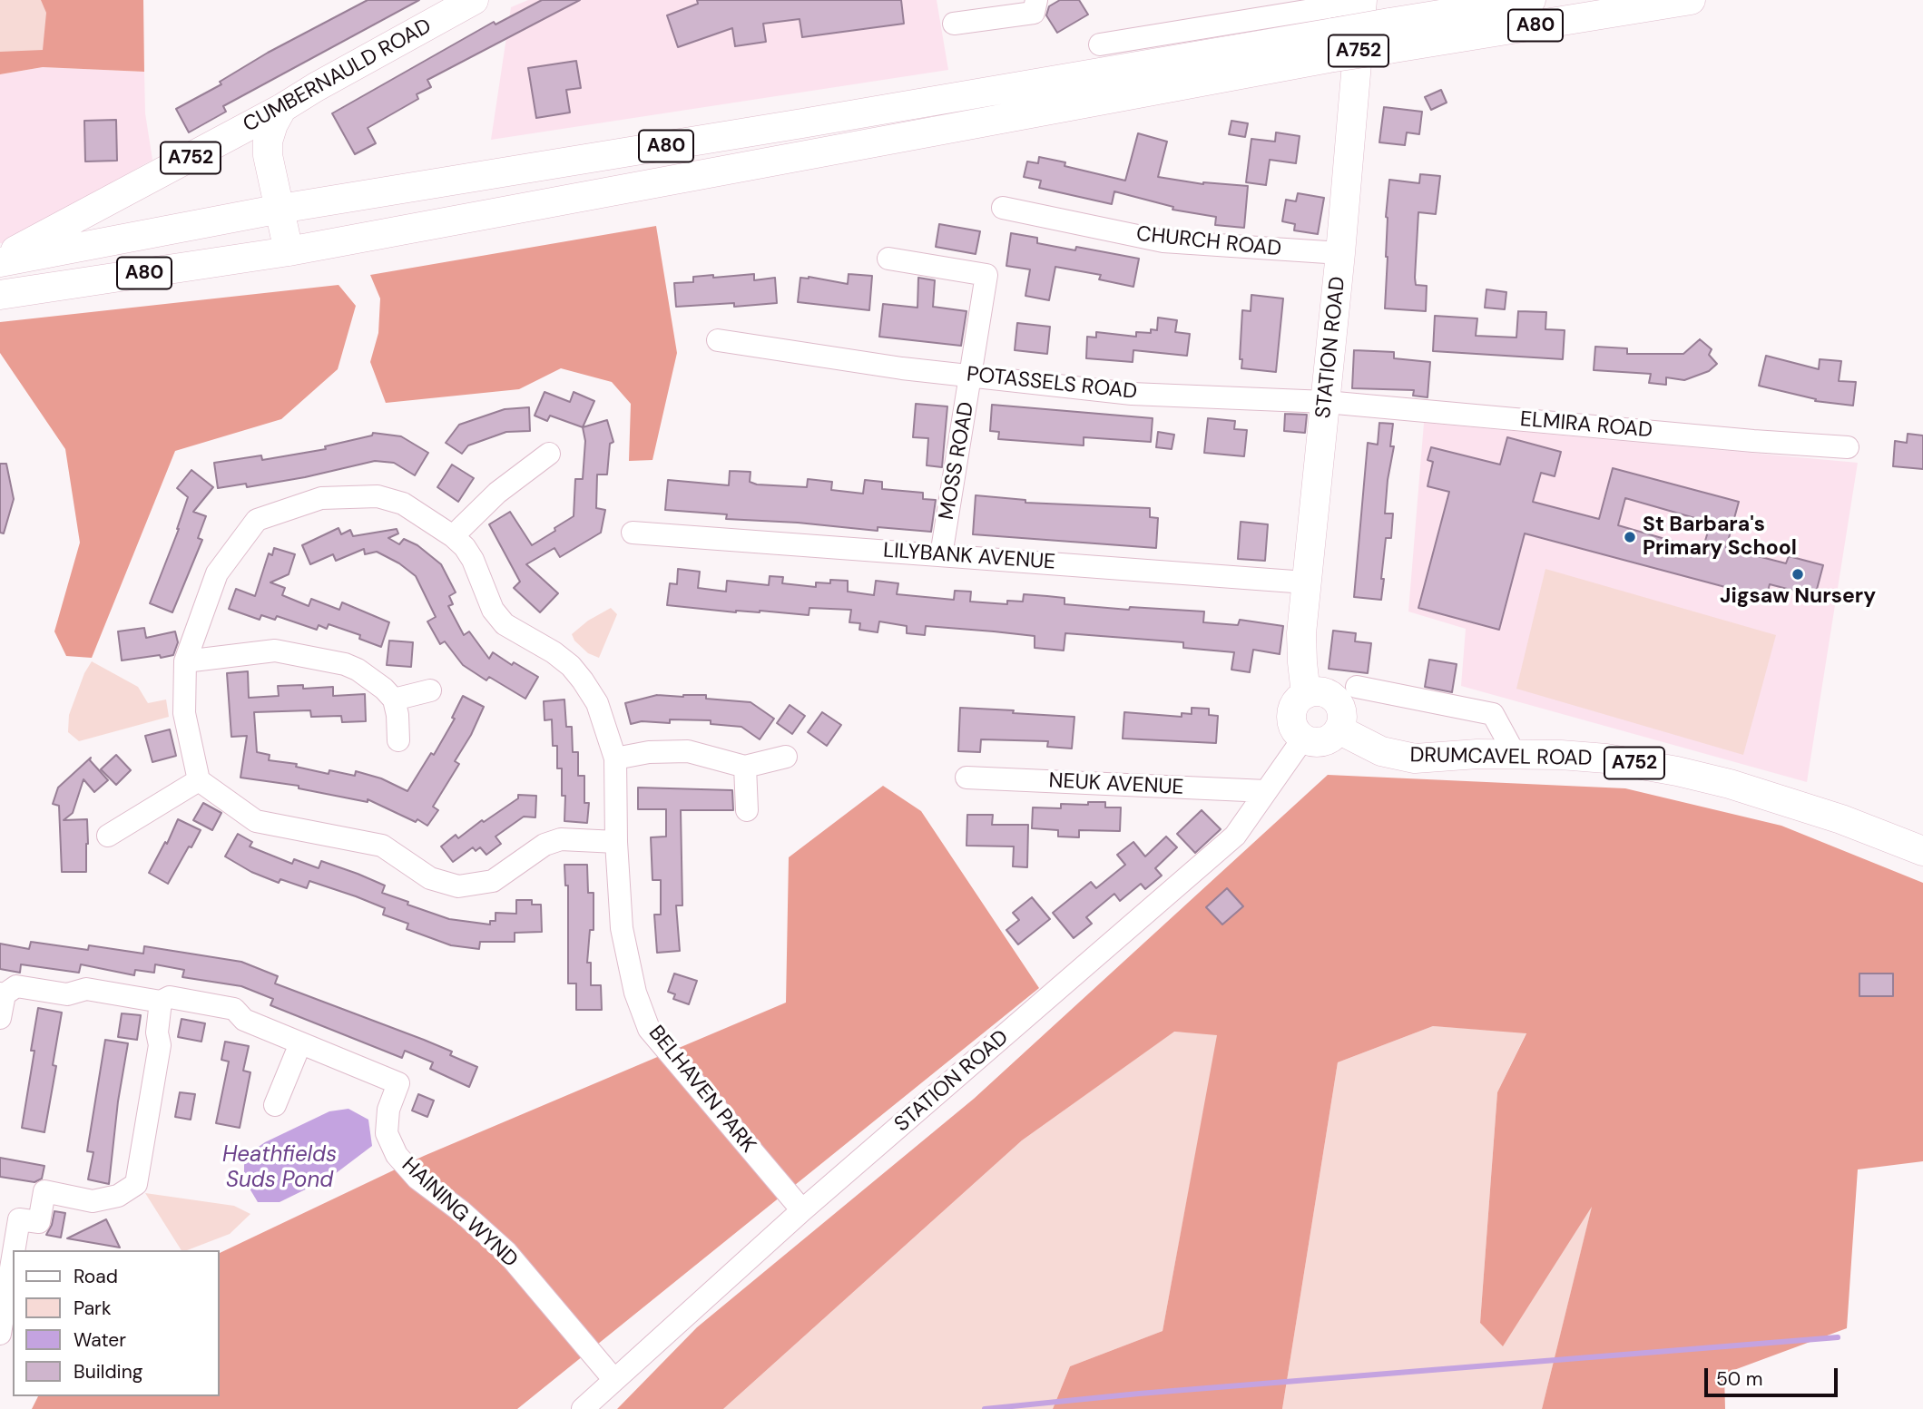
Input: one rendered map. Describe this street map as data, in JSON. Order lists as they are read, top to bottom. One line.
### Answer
{"streets":{"main road":["A80","A752","CUMBERNAULD ROAD","STATION ROAD","DRUMCAVEL ROAD"],"street":["CHURCH ROAD","POTASSELS ROAD","ELMIRA ROAD","MOSS ROAD","LILYBANK AVENUE","NEUK AVENUE","BELHAVEN PARK","HAINING WYND"]},"crossings":[["A80","CUMBERNAULD ROAD"],["CHURCH ROAD","STATION ROAD"],["STATION ROAD","POTASSELS ROAD"],["STATION ROAD","ELMIRA ROAD"],["STATION ROAD","LILYBANK AVENUE"],["STATION ROAD","DRUMCAVEL ROAD"],["STATION ROAD","NEUK AVENUE"],["STATION ROAD","BELHAVEN PARK"],["STATION ROAD","HAINING WYND"],["POTASSELS ROAD","ELMIRA ROAD"],["POTASSELS ROAD","MOSS ROAD"],["MOSS ROAD","LILYBANK AVENUE"]],"water":["Heathfields Suds Pond"],"places":["St Barbara's Primary School","Jigsaw Nursery"],"legend":["Road","Park","Water","Building"],"scale_bar":"50 m"}
